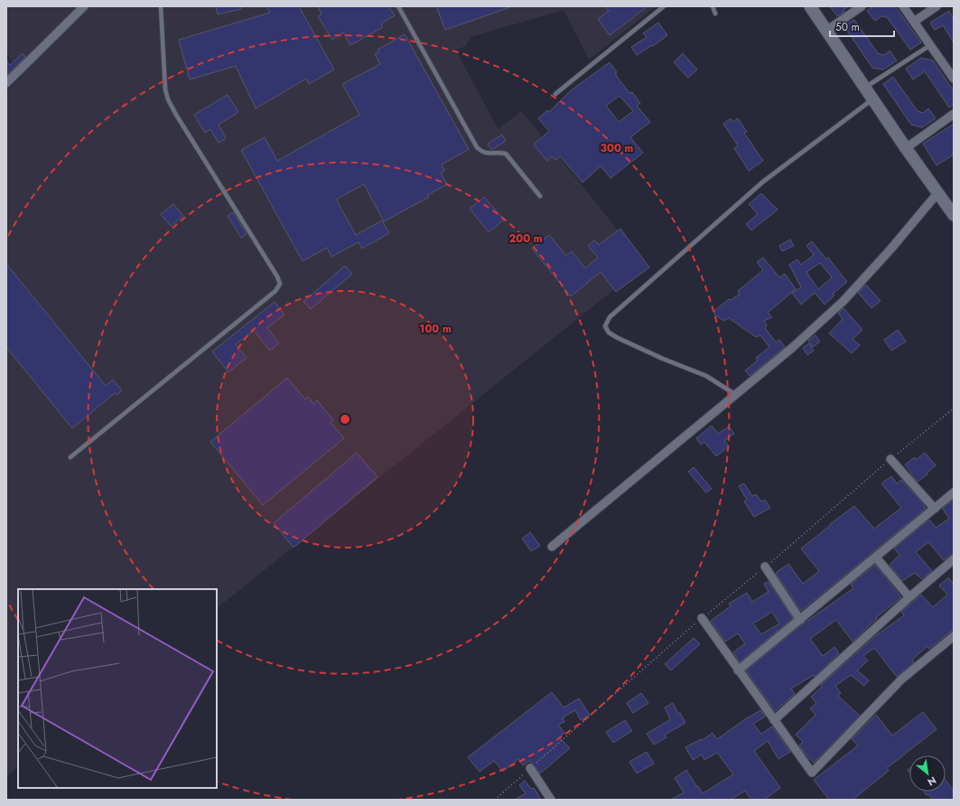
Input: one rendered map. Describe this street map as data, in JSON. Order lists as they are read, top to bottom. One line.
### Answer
{"scale_bar":"50 m","north":"bottom right","rings":["300 m","200 m","100 m"]}
